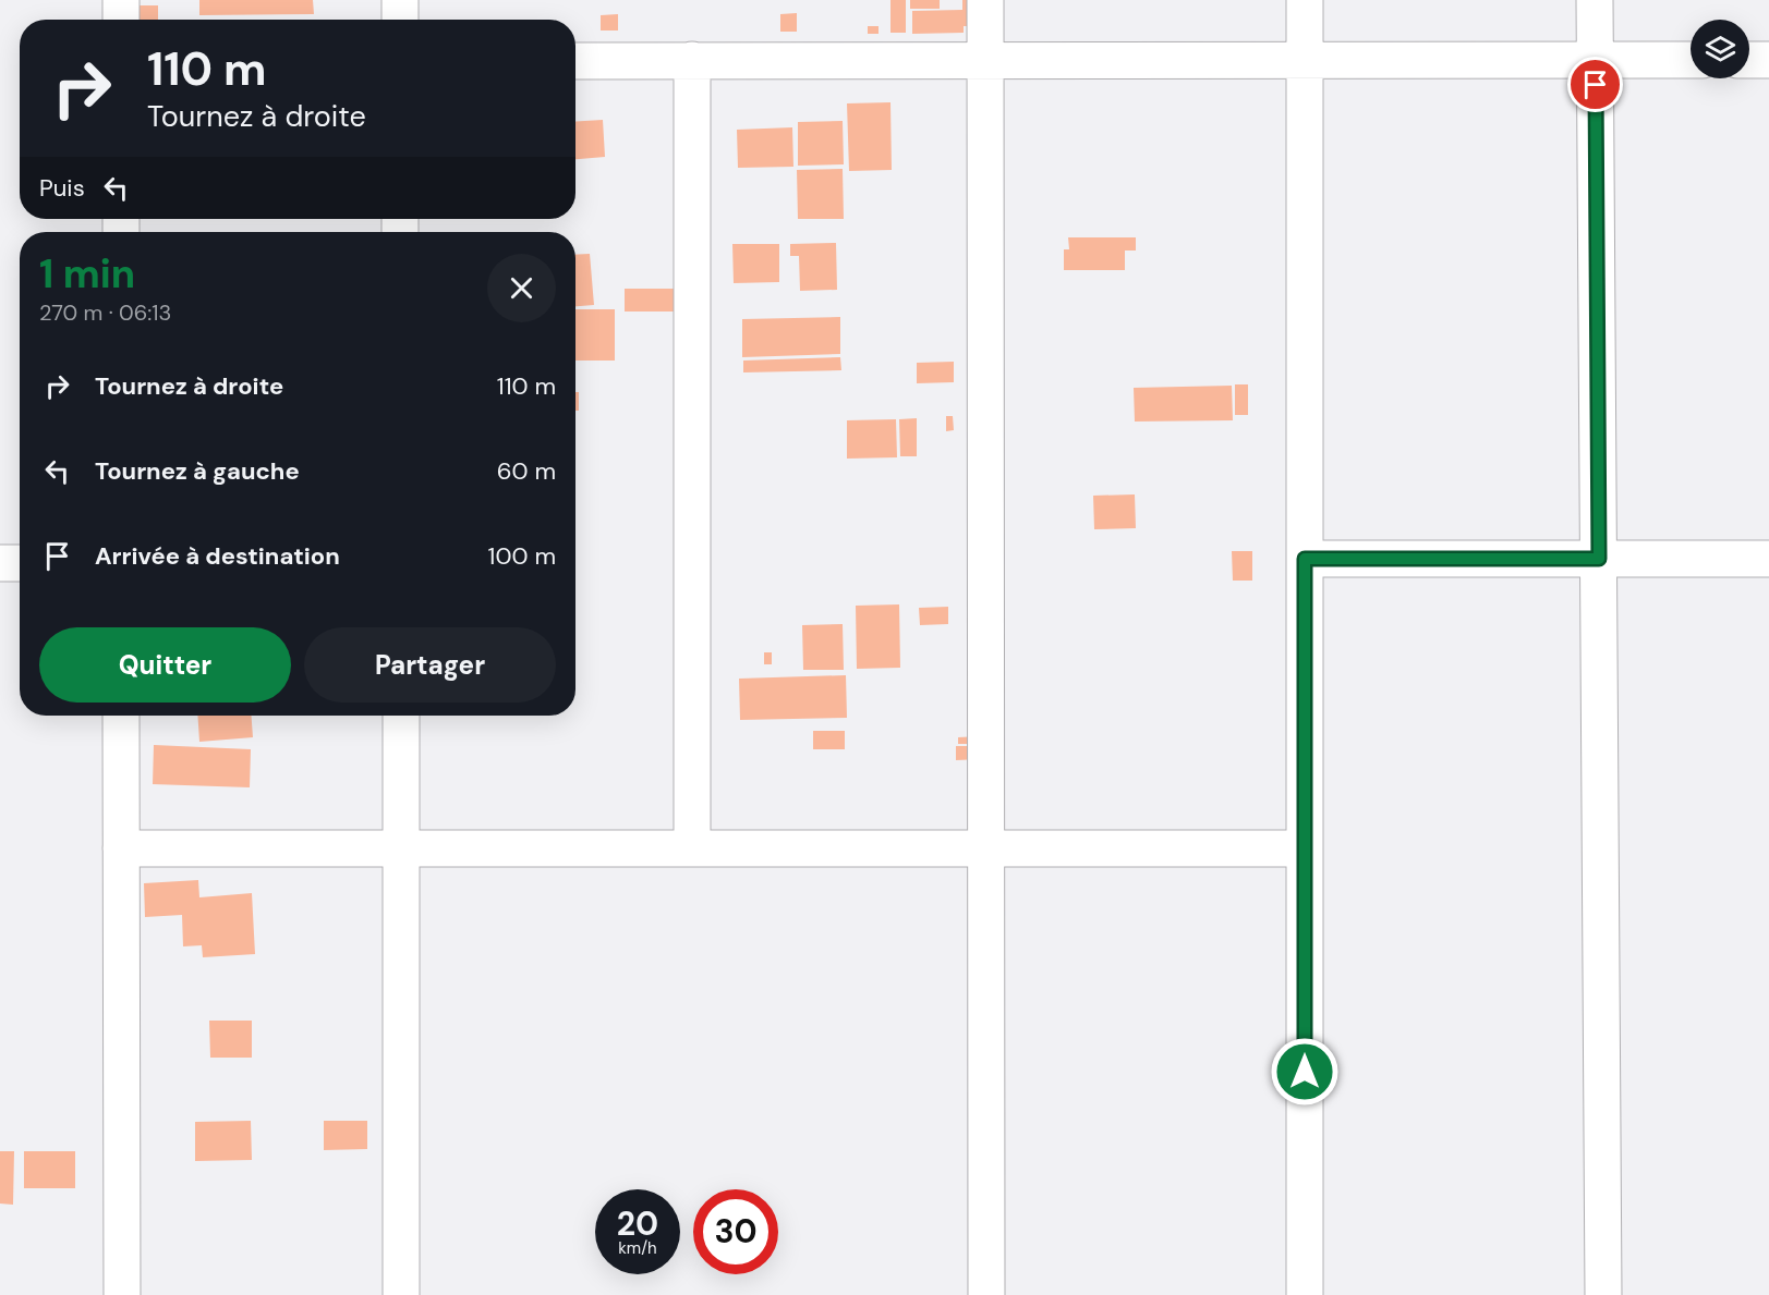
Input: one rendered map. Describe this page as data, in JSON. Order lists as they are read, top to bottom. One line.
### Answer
{"page":{"turn":["110 m","Tournez à droite"],"then":"Puis","heading":["1 min","270 m · 06:13"],"list":[{"name":"Tournez à droite","value":"110 m"},{"name":"Tournez à gauche","value":"60 m"},{"name":"Arrivée à destination","value":"100 m"}],"buttons":["Quitter","Partager"],"speed":"20 km/h","limit":"30"}}
